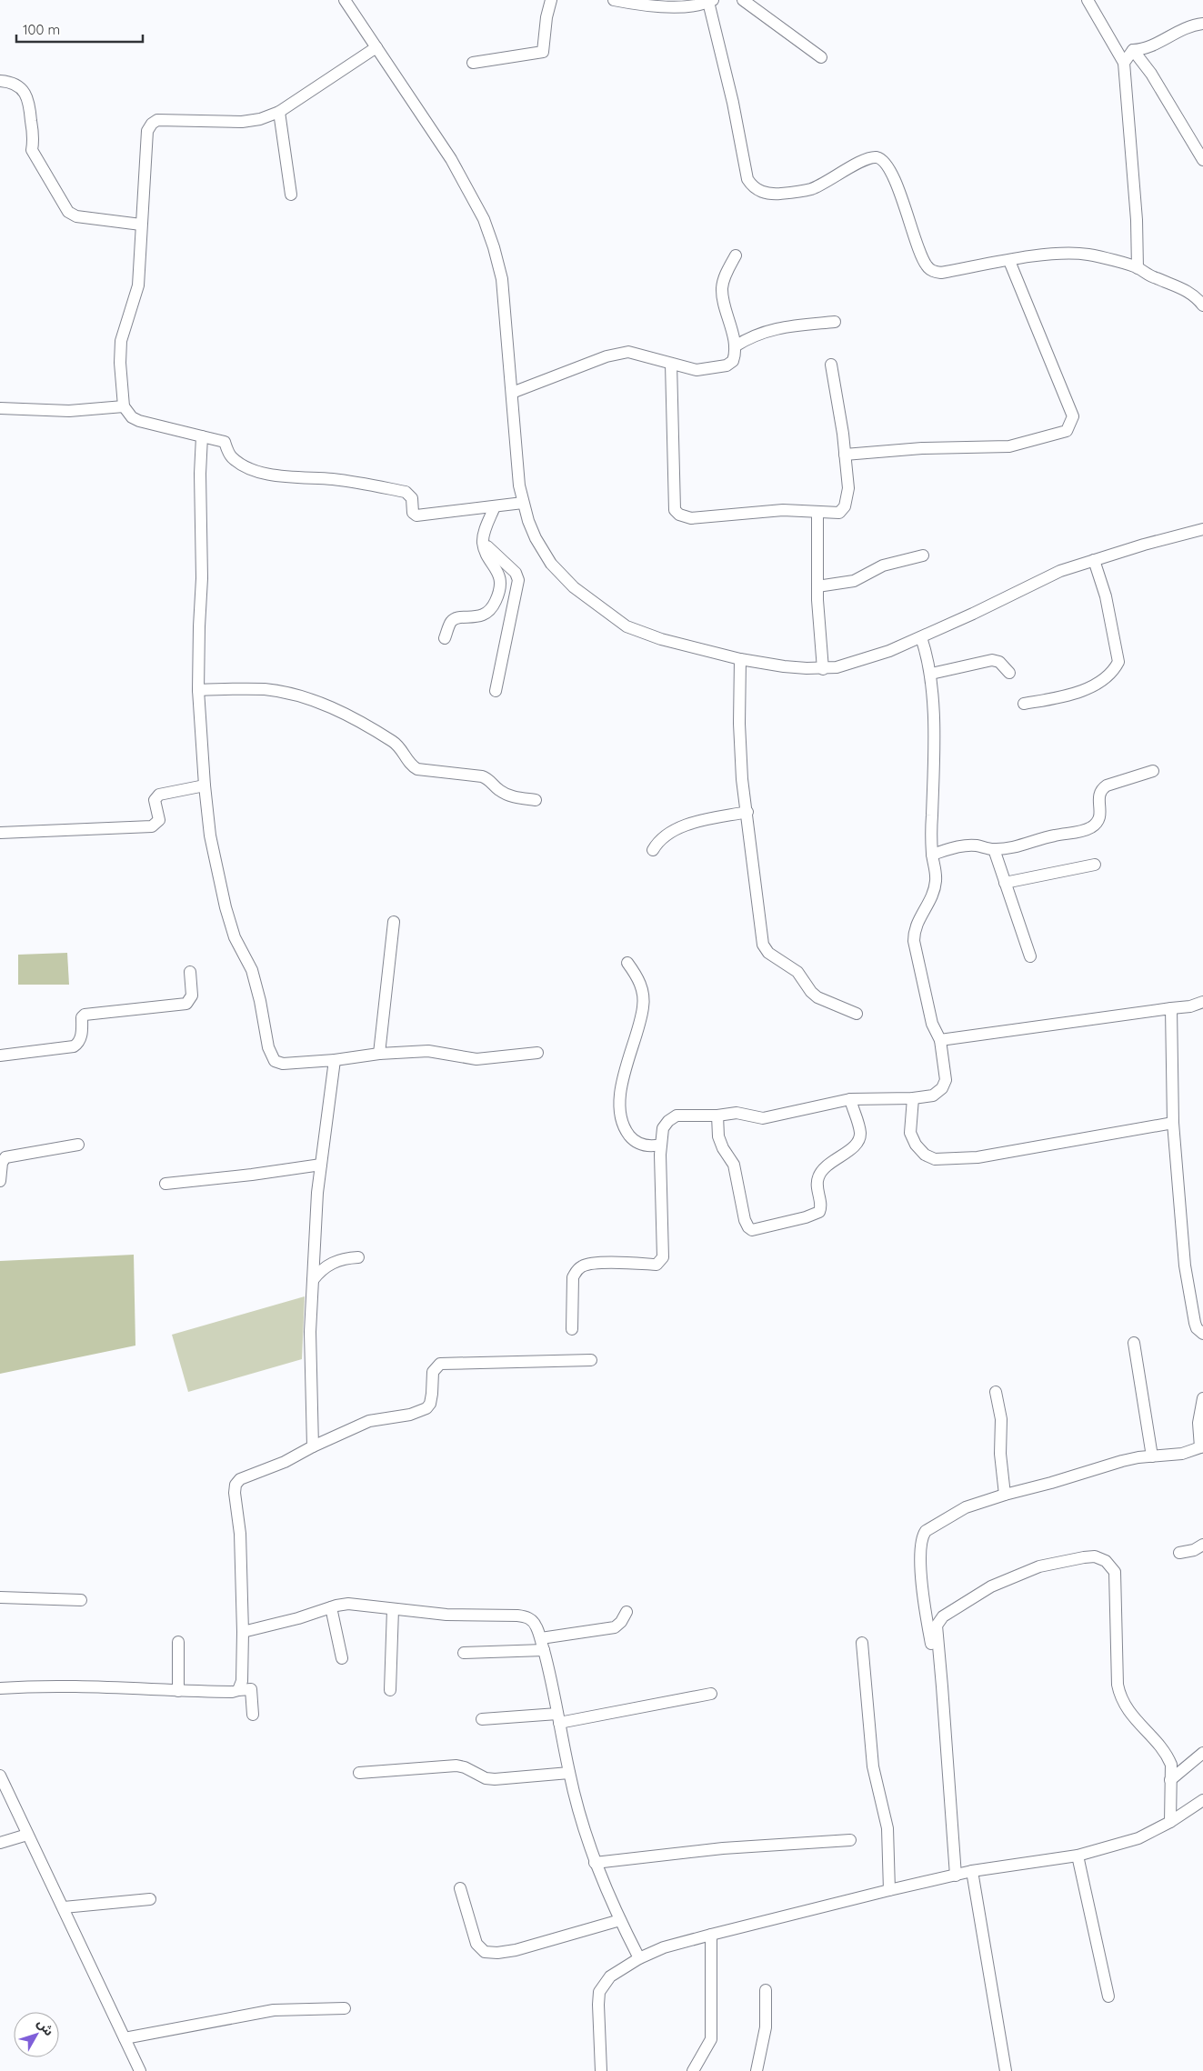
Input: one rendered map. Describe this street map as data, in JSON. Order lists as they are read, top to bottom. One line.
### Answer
{"scale_bar":"100 m","north":"top right"}
